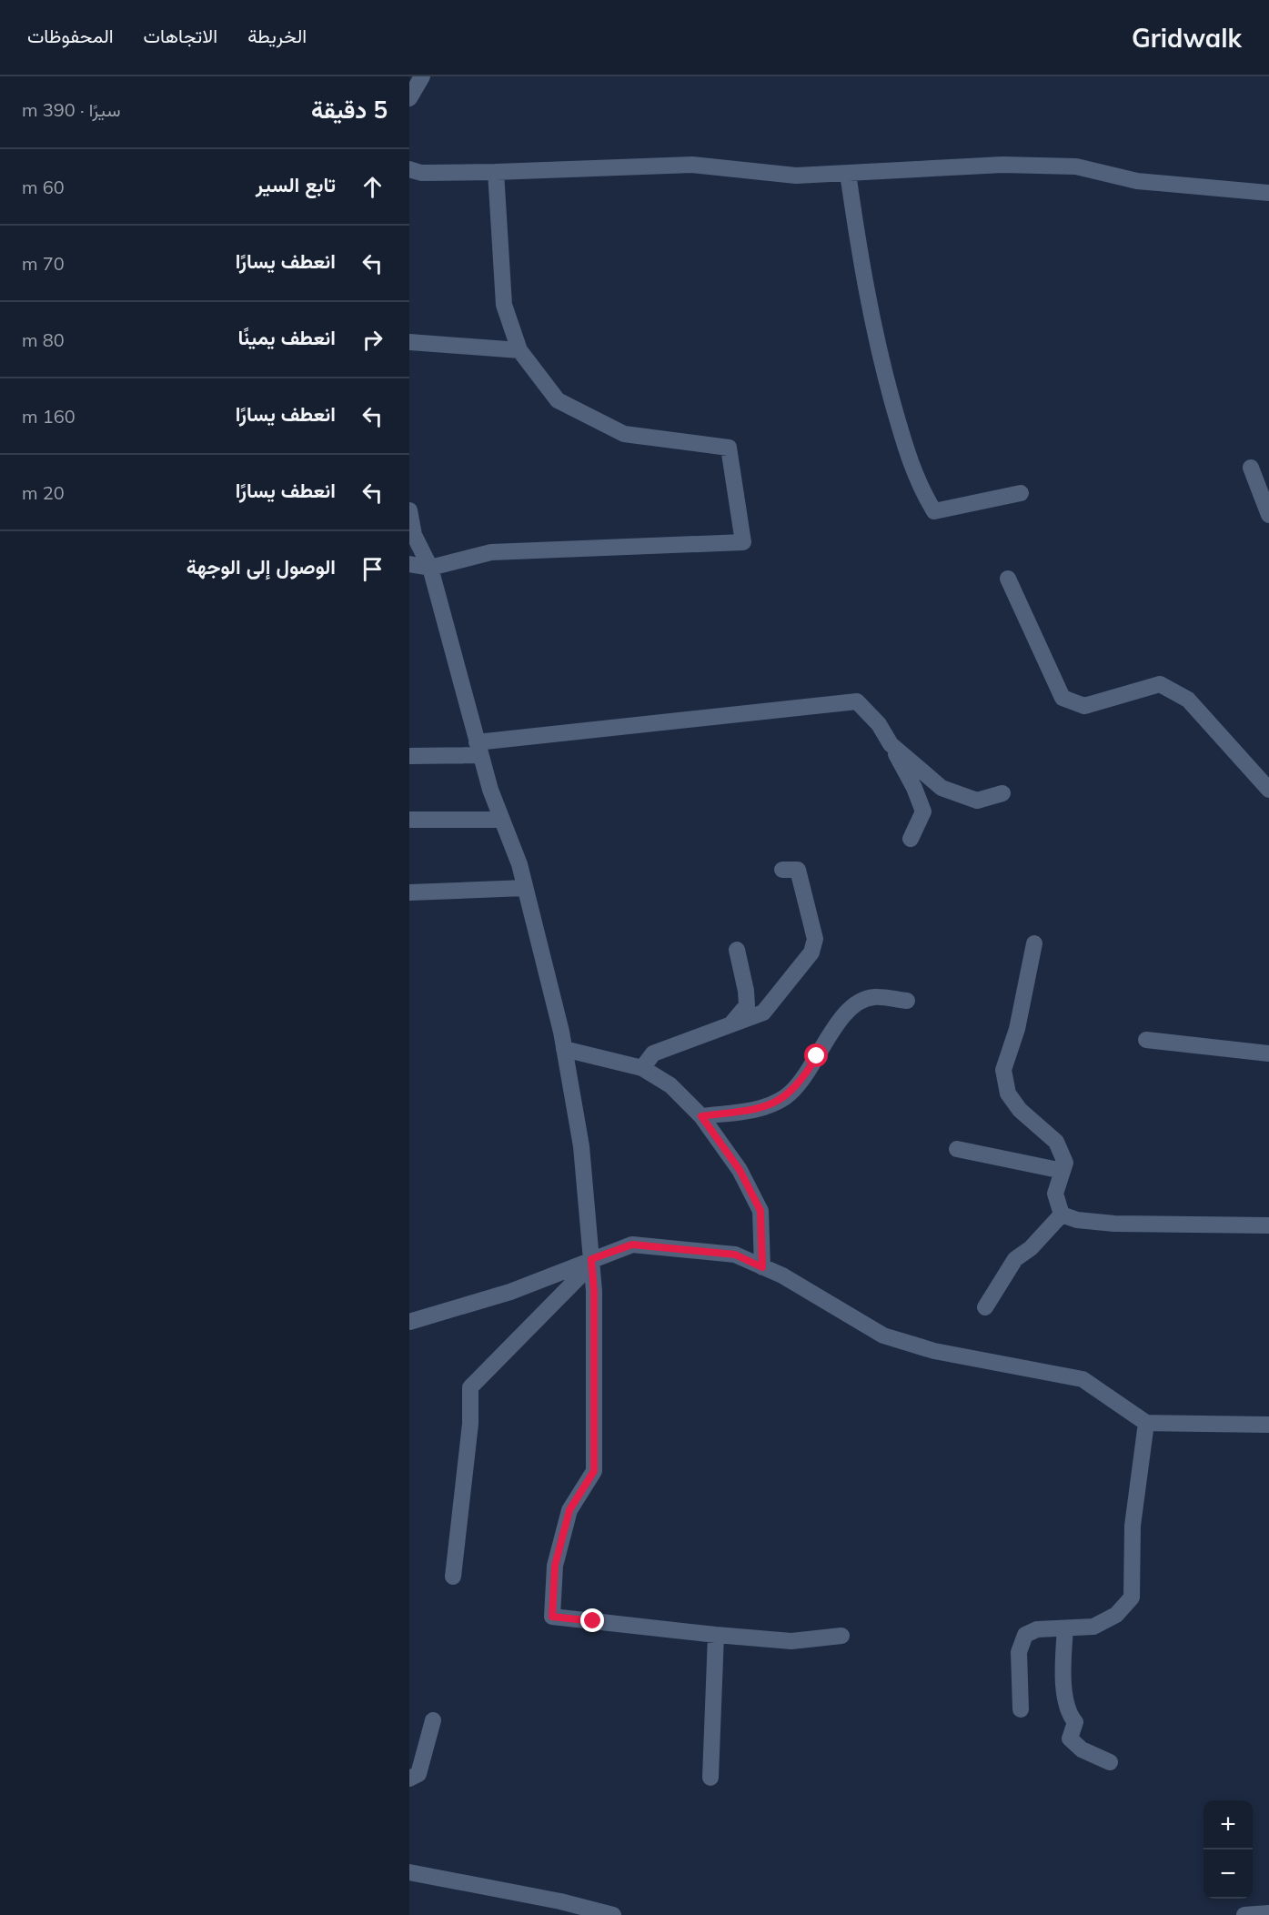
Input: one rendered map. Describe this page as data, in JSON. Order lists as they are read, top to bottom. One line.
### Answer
{"page":{"header":"Gridwalk","nav":["الخريطة","الاتجاهات","المحفوظات"],"heading":["5 دقيقة","سيرًا · 390 m"],"list":[["تابع السير","60 m"],["انعطف يسارًا","70 m"],["انعطف يمينًا","80 m"],["انعطف يسارًا","160 m"],["انعطف يسارًا","20 m"],"الوصول إلى الوجهة"],"map_buttons":["+","−"]}}
